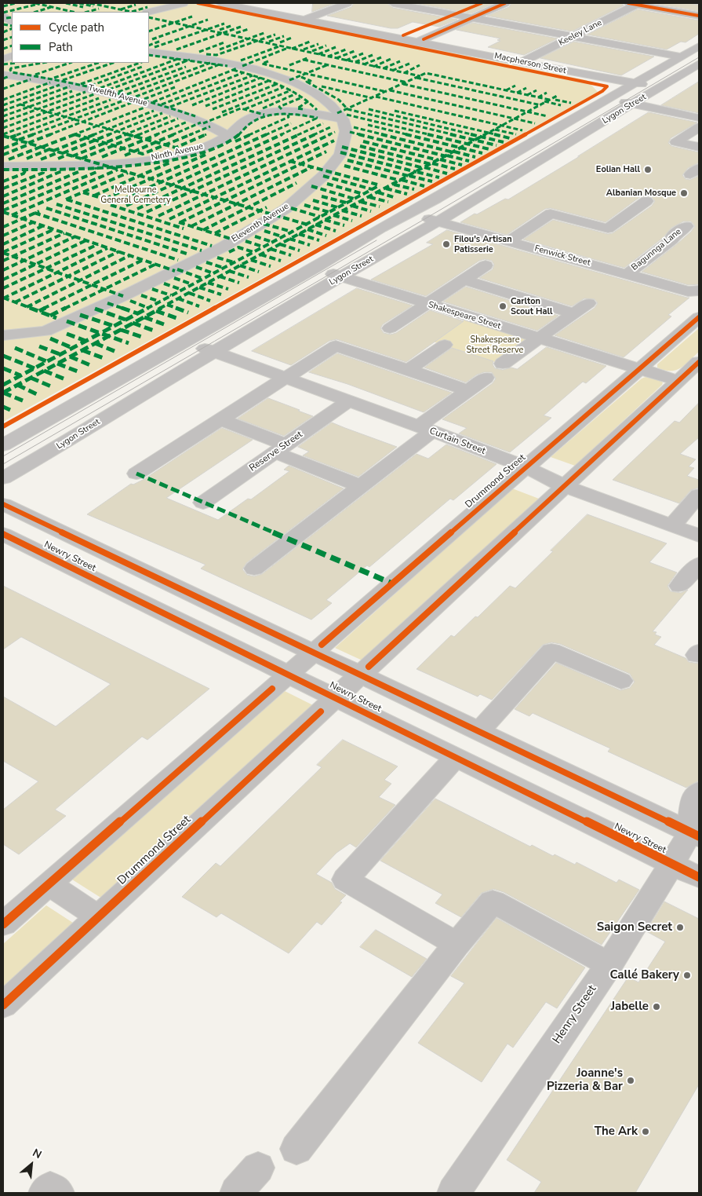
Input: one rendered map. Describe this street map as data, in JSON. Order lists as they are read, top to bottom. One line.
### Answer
{"streets":{"street":["Keeley Lane","Macpherson Street","Twelfth Avenue","Lygon Street","Ninth Avenue","Eleventh Avenue","Bagunnga Lane","Fenwick Street","Shakespeare Street","Curtain Street","Reserve Street","Drummond Street","Newry Street","Henry Street"]},"crossings":[["Keeley Lane","Macpherson Street"],["Macpherson Street","Lygon Street"],["Twelfth Avenue","Ninth Avenue"],["Lygon Street","Fenwick Street"],["Lygon Street","Shakespeare Street"],["Lygon Street","Curtain Street"],["Ninth Avenue","Eleventh Avenue"],["Bagunnga Lane","Fenwick Street"],["Shakespeare Street","Drummond Street"],["Curtain Street","Reserve Street"],["Curtain Street","Drummond Street"],["Drummond Street","Newry Street"],["Newry Street","Henry Street"]],"parks":["Melbourne General Cemetery","Shakespeare Street Reserve"],"places":["Eolian Hall","Albanian Mosque","Filou's Artisan Patisserie","Carlton Scout Hall","Saigon Secret","Callé Bakery","Jabelle","Joanne's Pizzeria & Bar","The Ark"],"legend":["Cycle path","Path"],"north":"top right"}
